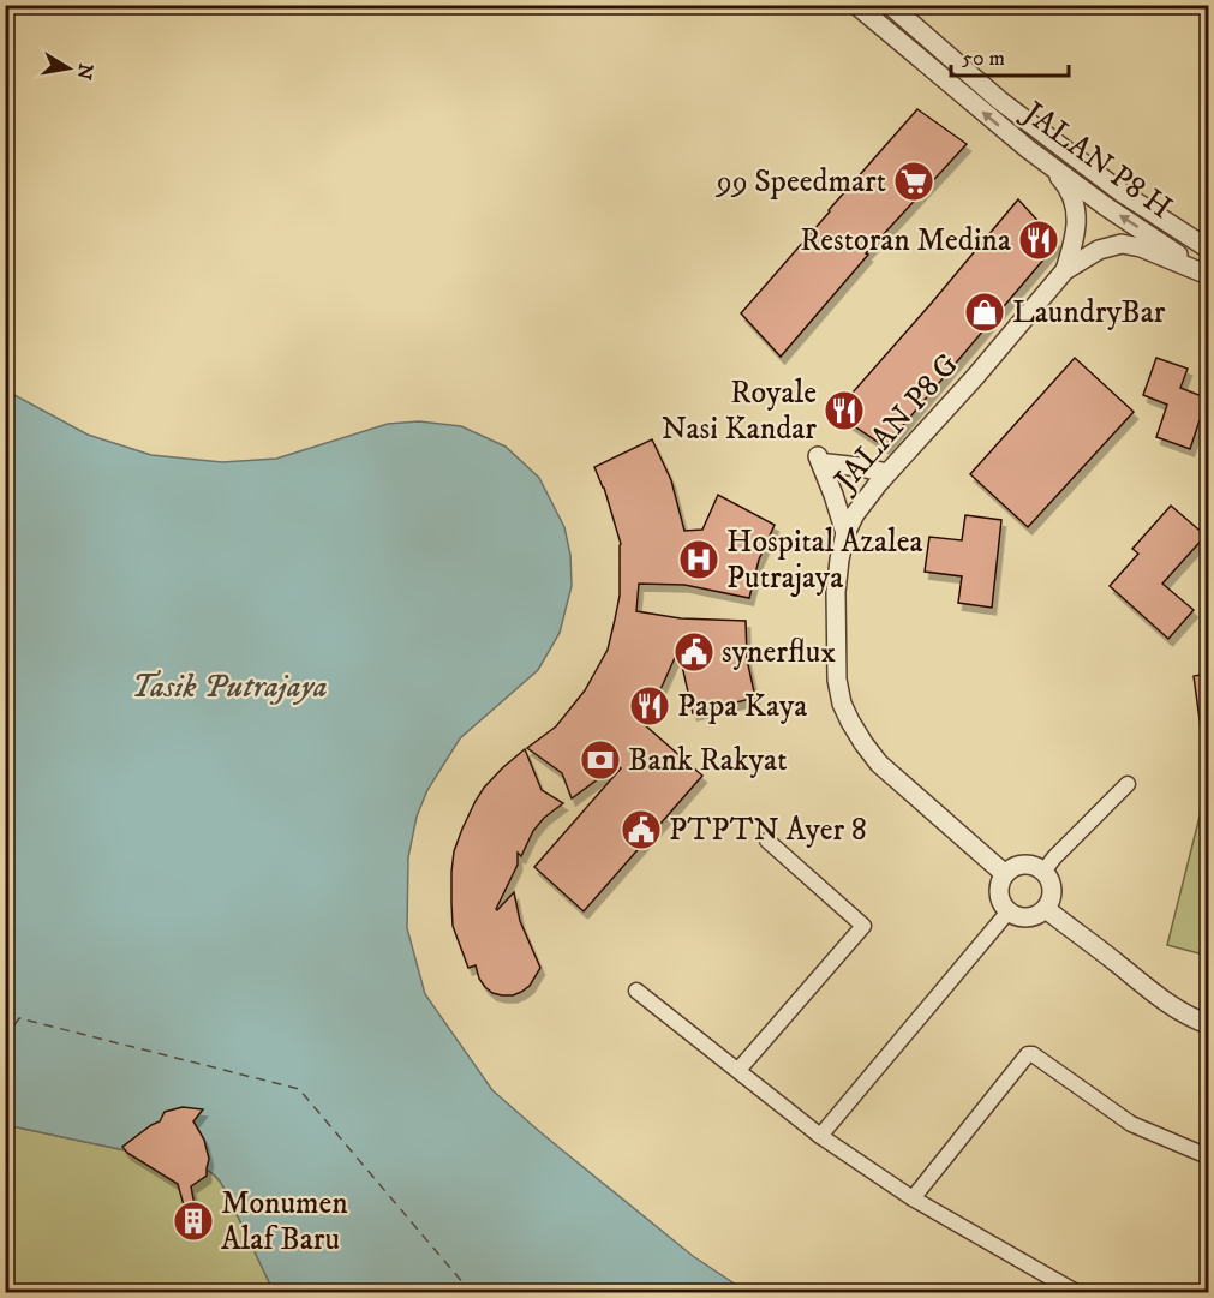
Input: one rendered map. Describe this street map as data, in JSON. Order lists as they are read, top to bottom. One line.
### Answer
{"streets":{"street":["JALAN P8 H","JALAN P8 G"]},"crossings":[["JALAN P8 H","JALAN P8 G"]],"water":["Tasik Putrajaya"],"places":{"supermarket":["99 Speedmart"],"restaurant":["Restoran Medina","Royale Nasi Kandar","Papa Kaya"],"shop":["LaundryBar"],"hospital":["Hospital Azalea Putrajaya"],"public building":["synerflux","PTPTN Ayer 8"],"bank":["Bank Rakyat"],"building":["Monumen Alaf Baru"]},"scale_bar":"50 m","north":"right"}
